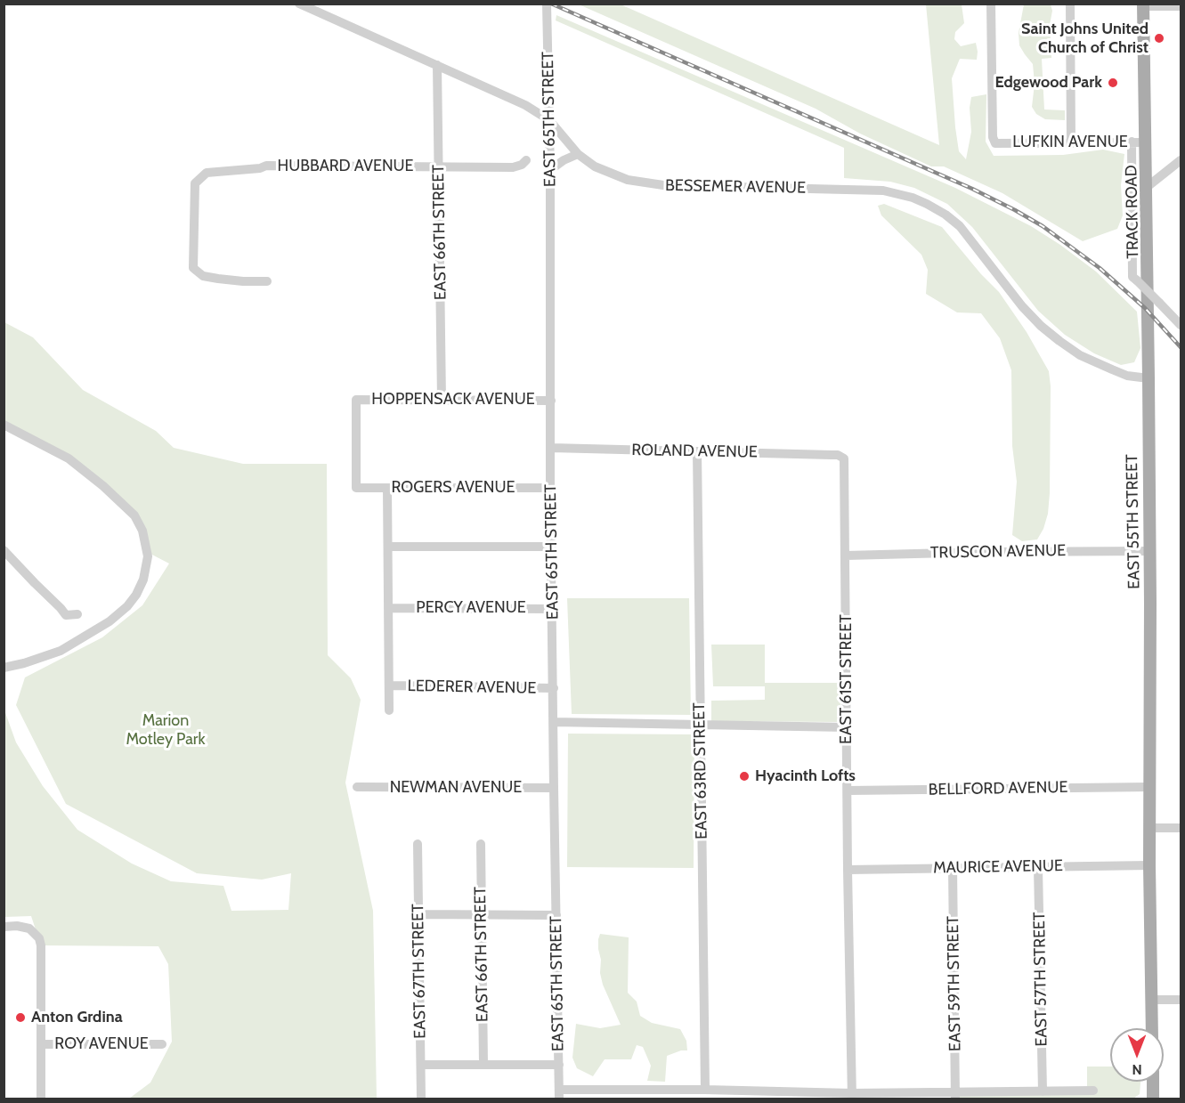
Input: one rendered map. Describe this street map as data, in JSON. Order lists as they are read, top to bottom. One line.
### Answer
{"streets":{"main road":["EAST 55TH STREET"],"street":["EAST 65TH STREET","LUFKIN AVENUE","HUBBARD AVENUE","BESSEMER AVENUE","TRACK ROAD","EAST 66TH STREET","HOPPENSACK AVENUE","ROLAND AVENUE","ROGERS AVENUE","TRUSCON AVENUE","PERCY AVENUE","EAST 61ST STREET","LEDERER AVENUE","EAST 63RD STREET","NEWMAN AVENUE","BELLFORD AVENUE","MAURICE AVENUE","EAST 67TH STREET","EAST 57TH STREET","EAST 59TH STREET","ROY AVENUE"]},"crossings":[["EAST 65TH STREET","BESSEMER AVENUE"],["EAST 65TH STREET","HOPPENSACK AVENUE"],["EAST 65TH STREET","ROLAND AVENUE"],["EAST 65TH STREET","ROGERS AVENUE"],["EAST 65TH STREET","PERCY AVENUE"],["EAST 65TH STREET","LEDERER AVENUE"],["EAST 65TH STREET","NEWMAN AVENUE"],["LUFKIN AVENUE","TRACK ROAD"],["LUFKIN AVENUE","EAST 55TH STREET"],["HUBBARD AVENUE","EAST 66TH STREET"],["BESSEMER AVENUE","EAST 66TH STREET"],["BESSEMER AVENUE","EAST 55TH STREET"],["EAST 66TH STREET","HOPPENSACK AVENUE"],["HOPPENSACK AVENUE","ROGERS AVENUE"],["ROLAND AVENUE","EAST 61ST STREET"],["ROLAND AVENUE","EAST 63RD STREET"],["EAST 55TH STREET","TRUSCON AVENUE"],["EAST 55TH STREET","BELLFORD AVENUE"],["EAST 55TH STREET","MAURICE AVENUE"],["TRUSCON AVENUE","EAST 61ST STREET"],["EAST 61ST STREET","BELLFORD AVENUE"],["EAST 61ST STREET","MAURICE AVENUE"],["MAURICE AVENUE","EAST 57TH STREET"],["MAURICE AVENUE","EAST 59TH STREET"]],"parks":["Marion Motley Park"],"places":["Saint Johns United Church of Christ","Edgewood Park","Hyacinth Lofts","Anton Grdina"],"north":"bottom"}
